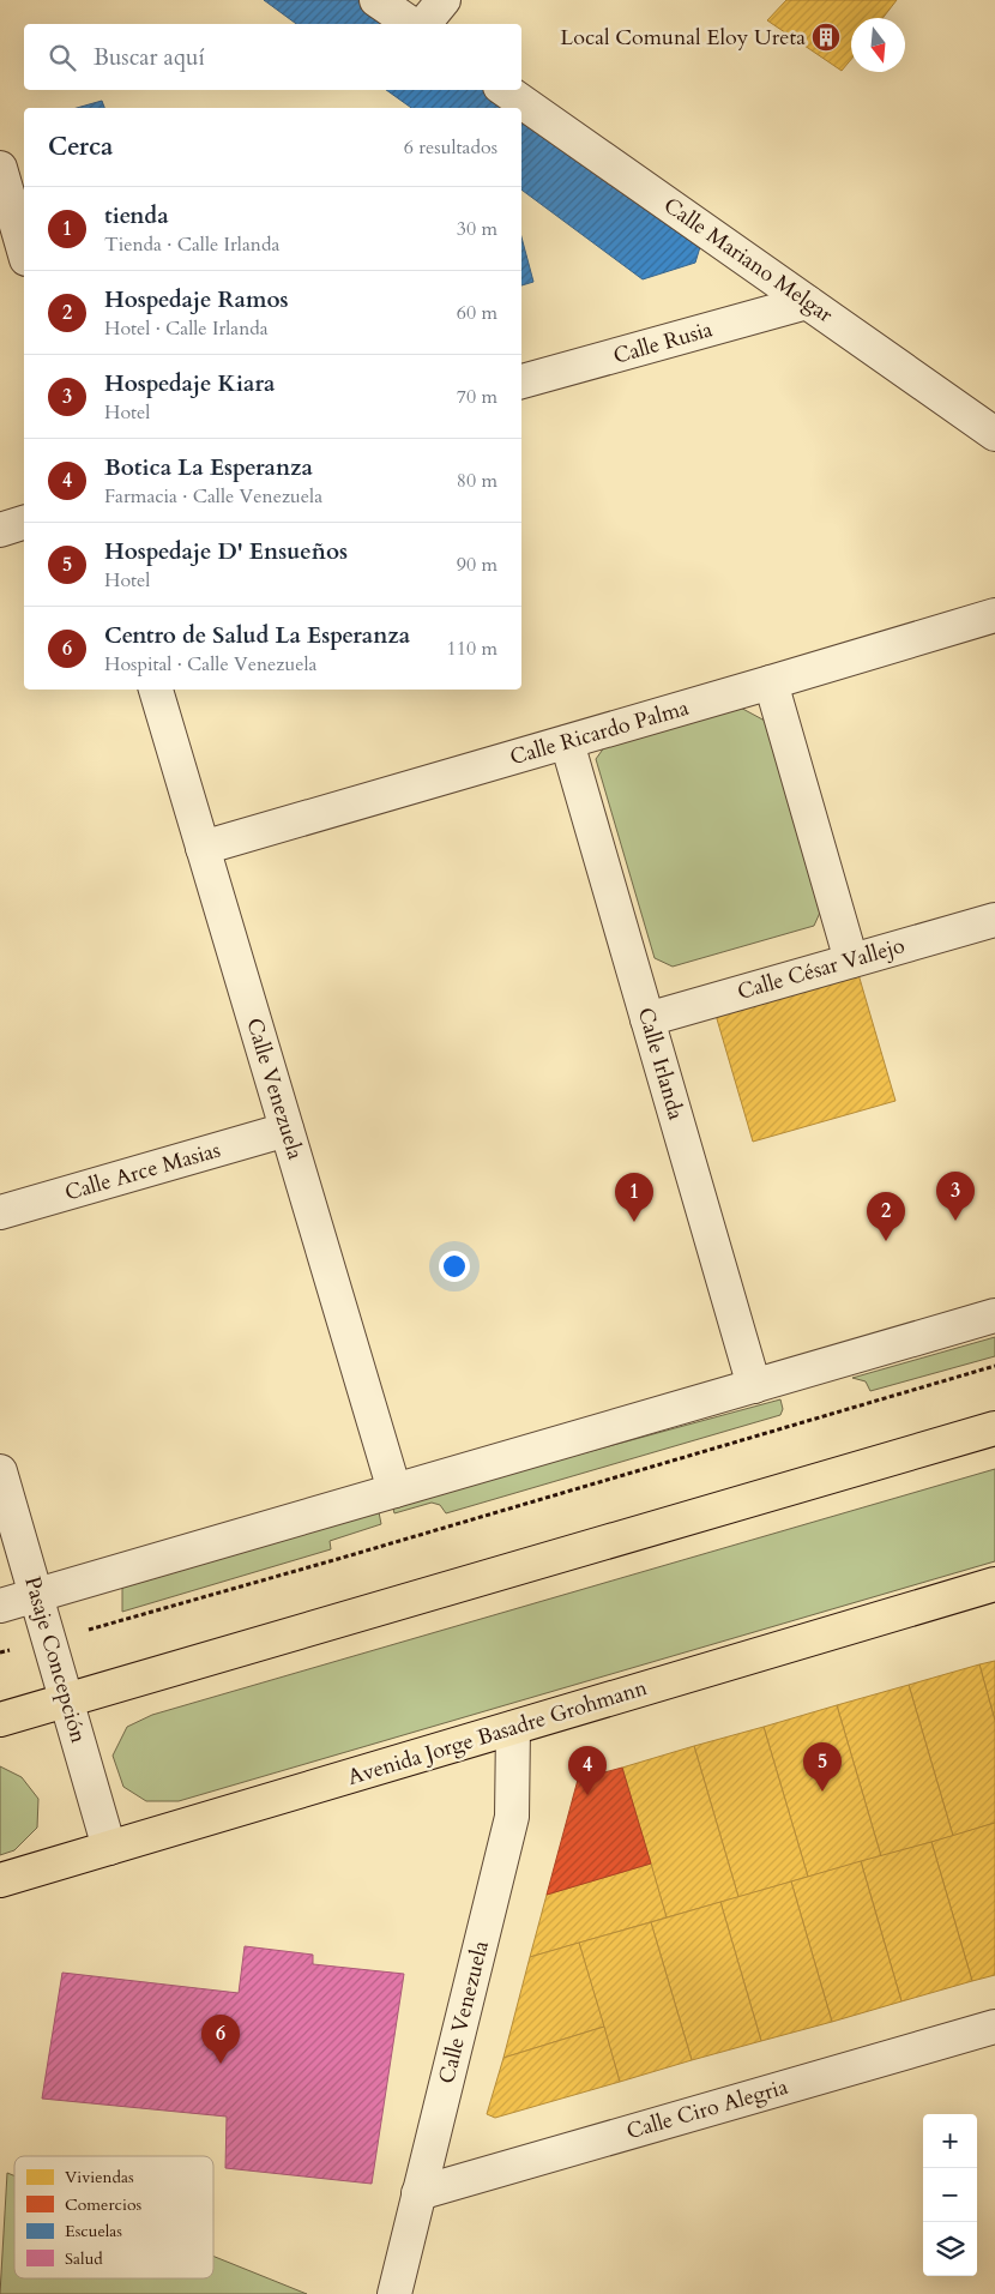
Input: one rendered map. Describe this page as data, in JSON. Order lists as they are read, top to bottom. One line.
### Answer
{"streets":{"highway":["Avenida Jorge Basadre Grohmann"],"street":["Calle Mariano Melgar","Calle Rusia","Calle Ricardo Palma","Calle César Vallejo","Calle Irlanda","Calle Venezuela","Calle Arce Masias","Pasaje Concepción","Calle Ciro Alegria"]},"crossings":[["Calle Mariano Melgar","Calle Rusia"],["Calle Ricardo Palma","Calle Irlanda"],["Calle Ricardo Palma","Calle Venezuela"],["Calle César Vallejo","Calle Irlanda"],["Calle Venezuela","Calle Arce Masias"],["Calle Venezuela","Avenida Jorge Basadre Grohmann"],["Calle Venezuela","Calle Ciro Alegria"],["Pasaje Concepción","Avenida Jorge Basadre Grohmann"]],"places":{"building":["Local Comunal Eloy Ureta"]},"legend":["Viviendas","Comercios","Escuelas","Salud"],"north":"bottom","page":{"search":"Buscar aquí","heading":["Cerca","6 resultados"],"list":[{"mark":"1","name":"tienda","note":"Tienda · Calle Irlanda","value":"30 m"},{"mark":"2","name":"Hospedaje Ramos","note":"Hotel · Calle Irlanda","value":"60 m"},{"mark":"3","name":"Hospedaje Kiara","note":"Hotel","value":"70 m"},{"mark":"4","name":"Botica La Esperanza","note":"Farmacia · Calle Venezuela","value":"80 m"},{"mark":"5","name":"Hospedaje D' Ensueños","note":"Hotel","value":"90 m"},{"mark":"6","name":"Centro de Salud La Esperanza","note":"Hospital · Calle Venezuela","value":"110 m"}],"pins":["3","1","2","5","4","6"],"map_buttons":["+","−"]}}
